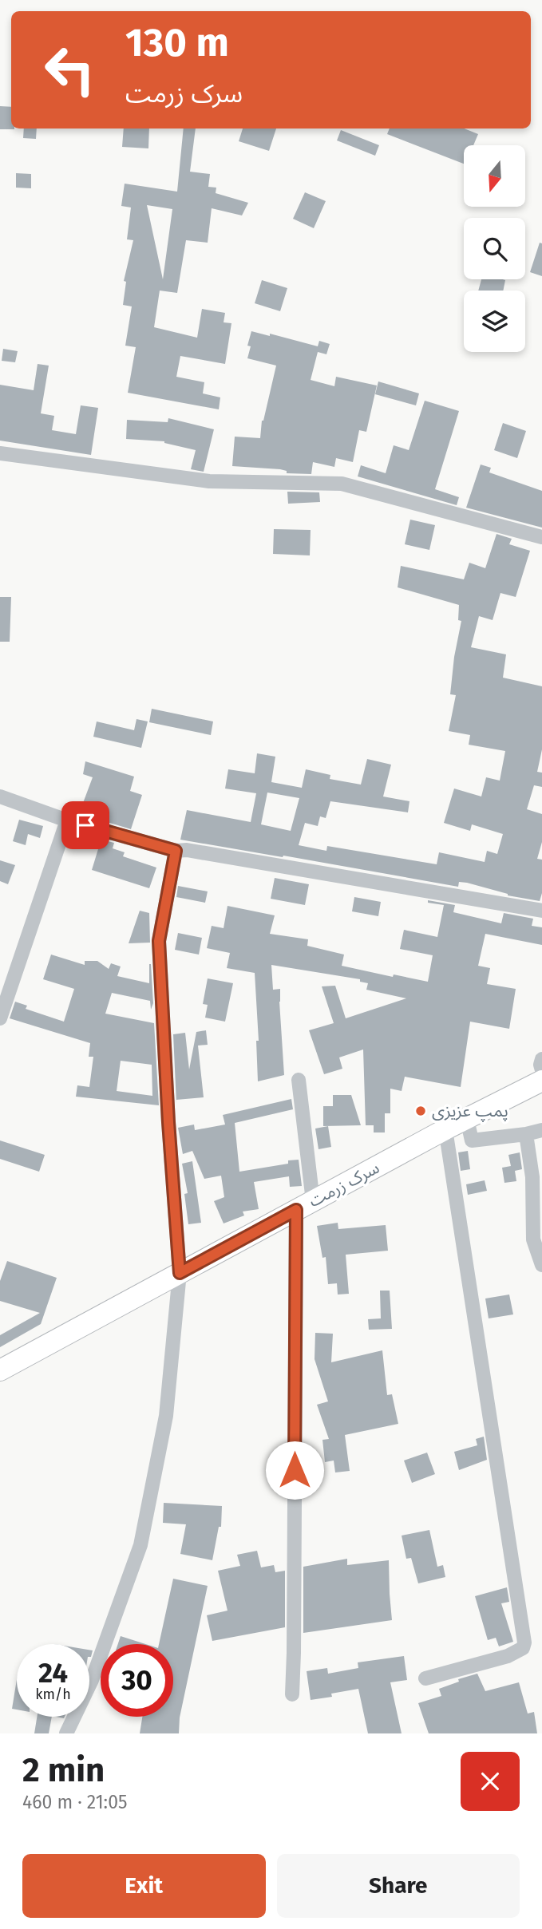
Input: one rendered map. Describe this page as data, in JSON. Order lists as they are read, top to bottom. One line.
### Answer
{"streets":{"highway":["سرک زرمت"]},"places":["پمپ عزیزی"],"north":"bottom","page":{"turn":["130 m","سرک زرمت"],"speed":"24 km/h","limit":"30","heading":["2 min","460 m · 21:05"],"buttons":["Exit","Share"]}}
